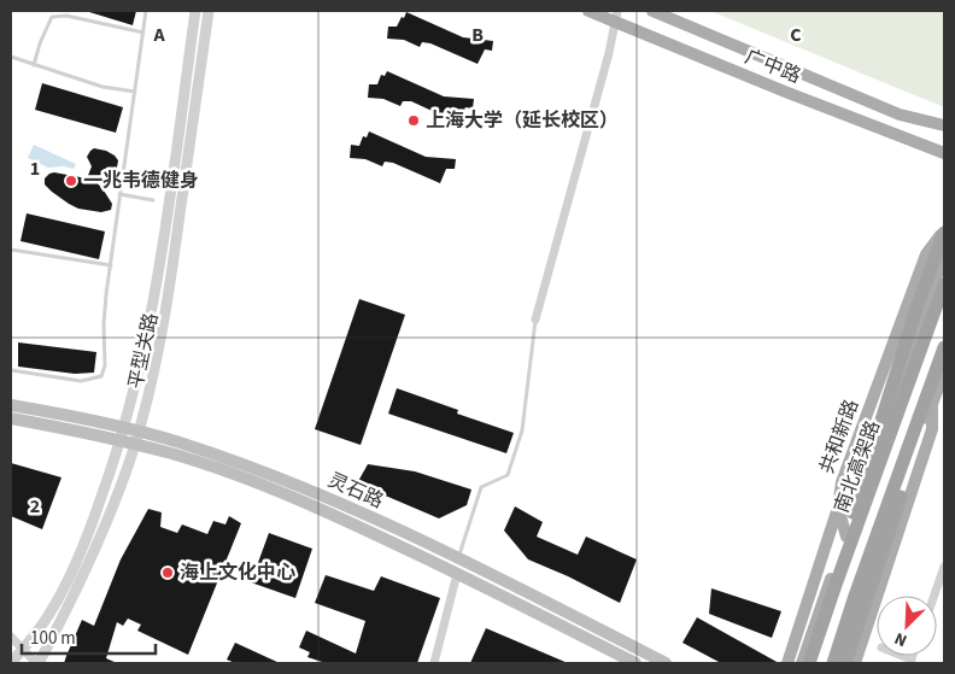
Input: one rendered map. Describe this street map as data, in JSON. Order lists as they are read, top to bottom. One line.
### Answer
{"streets":{"highway":["南北高架路"],"main road":["广中路","共和新路","灵石路"],"street":["平型关路"]},"crossings":[["平型关路","灵石路"]],"places":["上海大学（延长校区）","一兆韦德健身","海上文化中心"],"scale_bar":"100 m","north":"bottom left","grid":{"columns":["A","B","C"],"rows":["1","2"]}}
